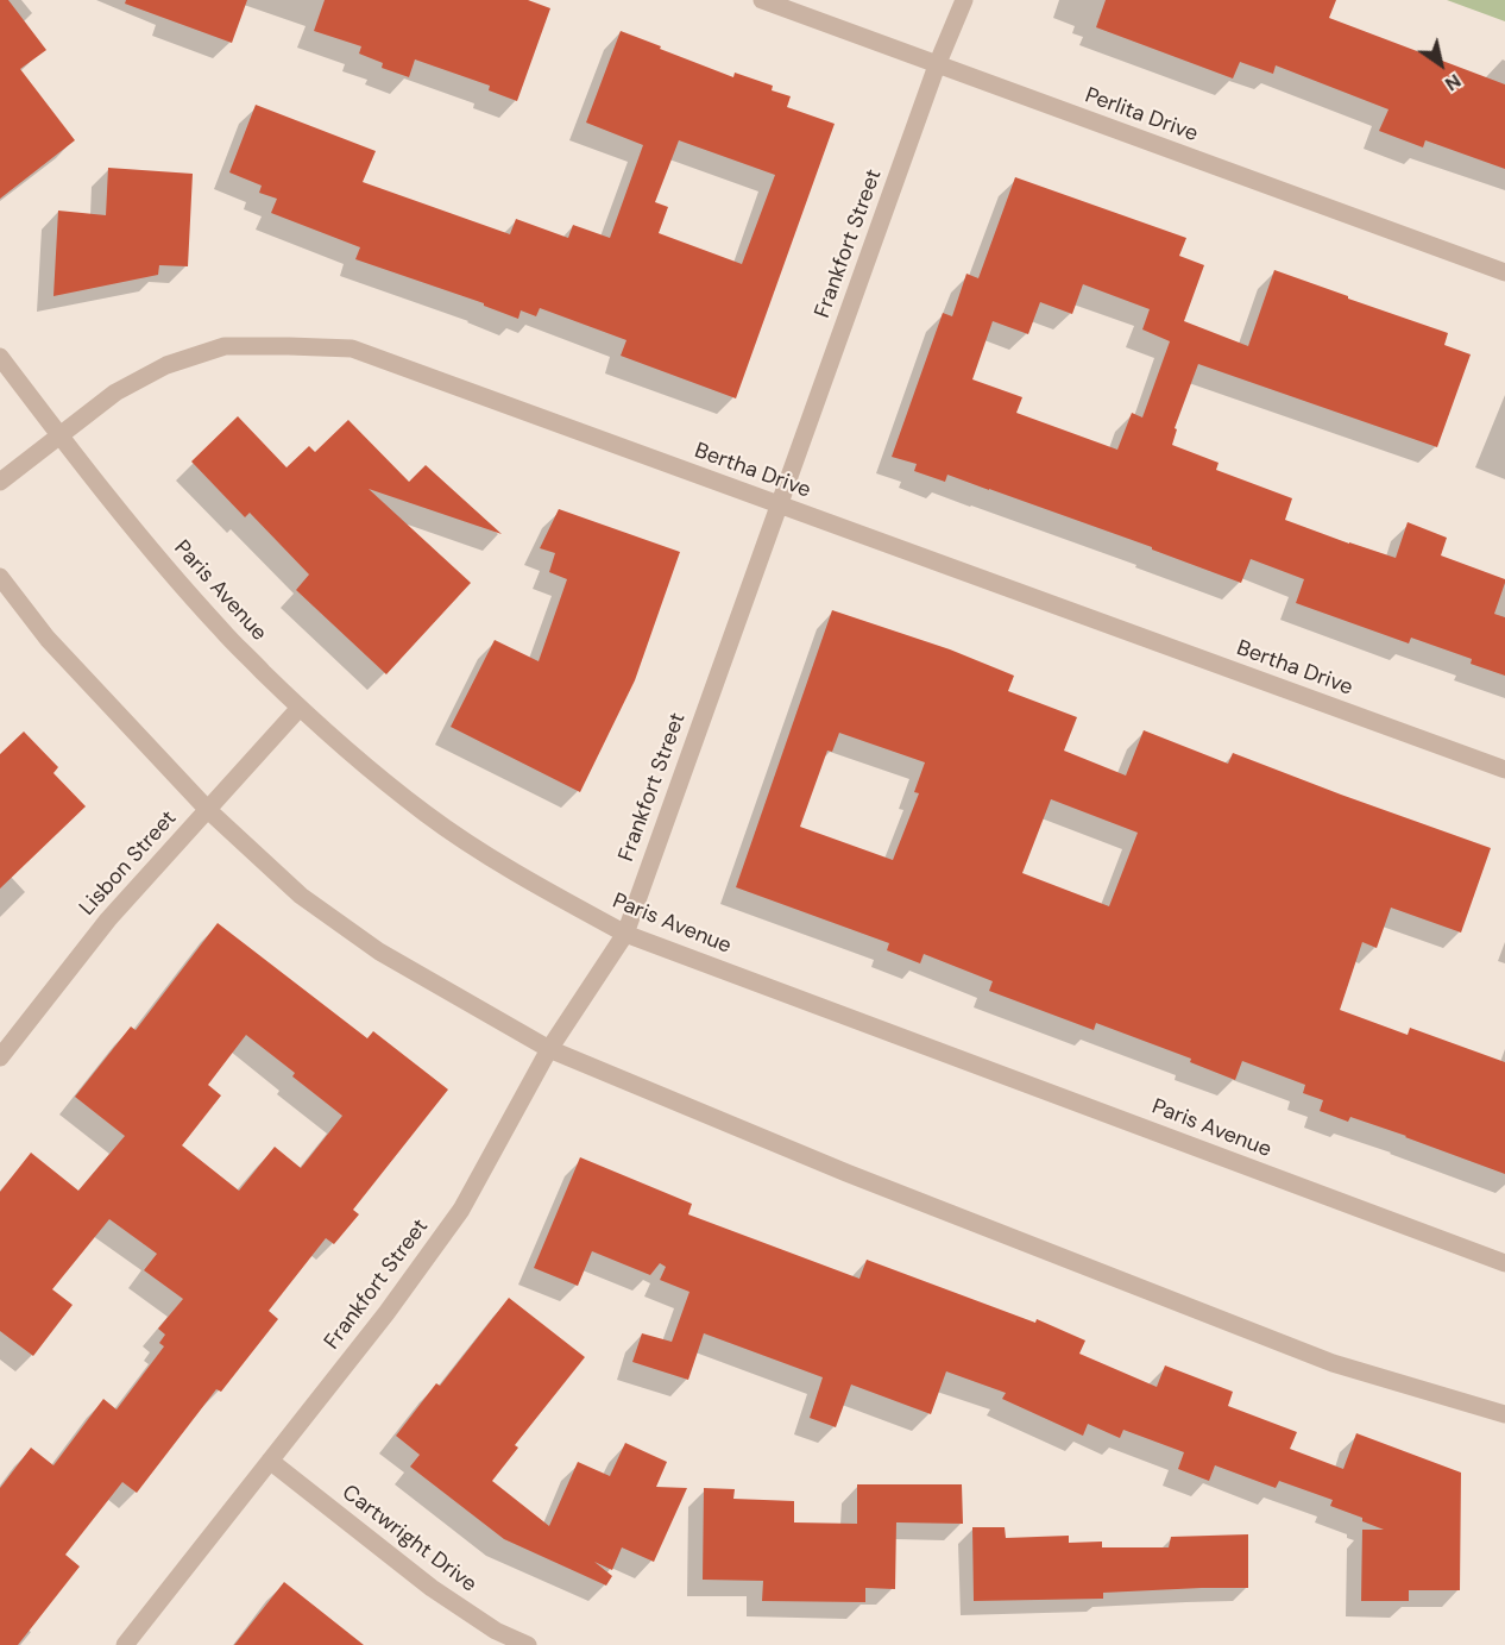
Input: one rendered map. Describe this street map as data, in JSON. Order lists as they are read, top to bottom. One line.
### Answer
{"streets":{"street":["Perlita Drive","Frankfort Street","Bertha Drive","Paris Avenue","Lisbon Street","Cartwright Drive"]},"crossings":[["Perlita Drive","Frankfort Street"],["Frankfort Street","Bertha Drive"],["Frankfort Street","Paris Avenue"],["Frankfort Street","Cartwright Drive"],["Bertha Drive","Paris Avenue"],["Paris Avenue","Lisbon Street"]],"north":"bottom right"}
